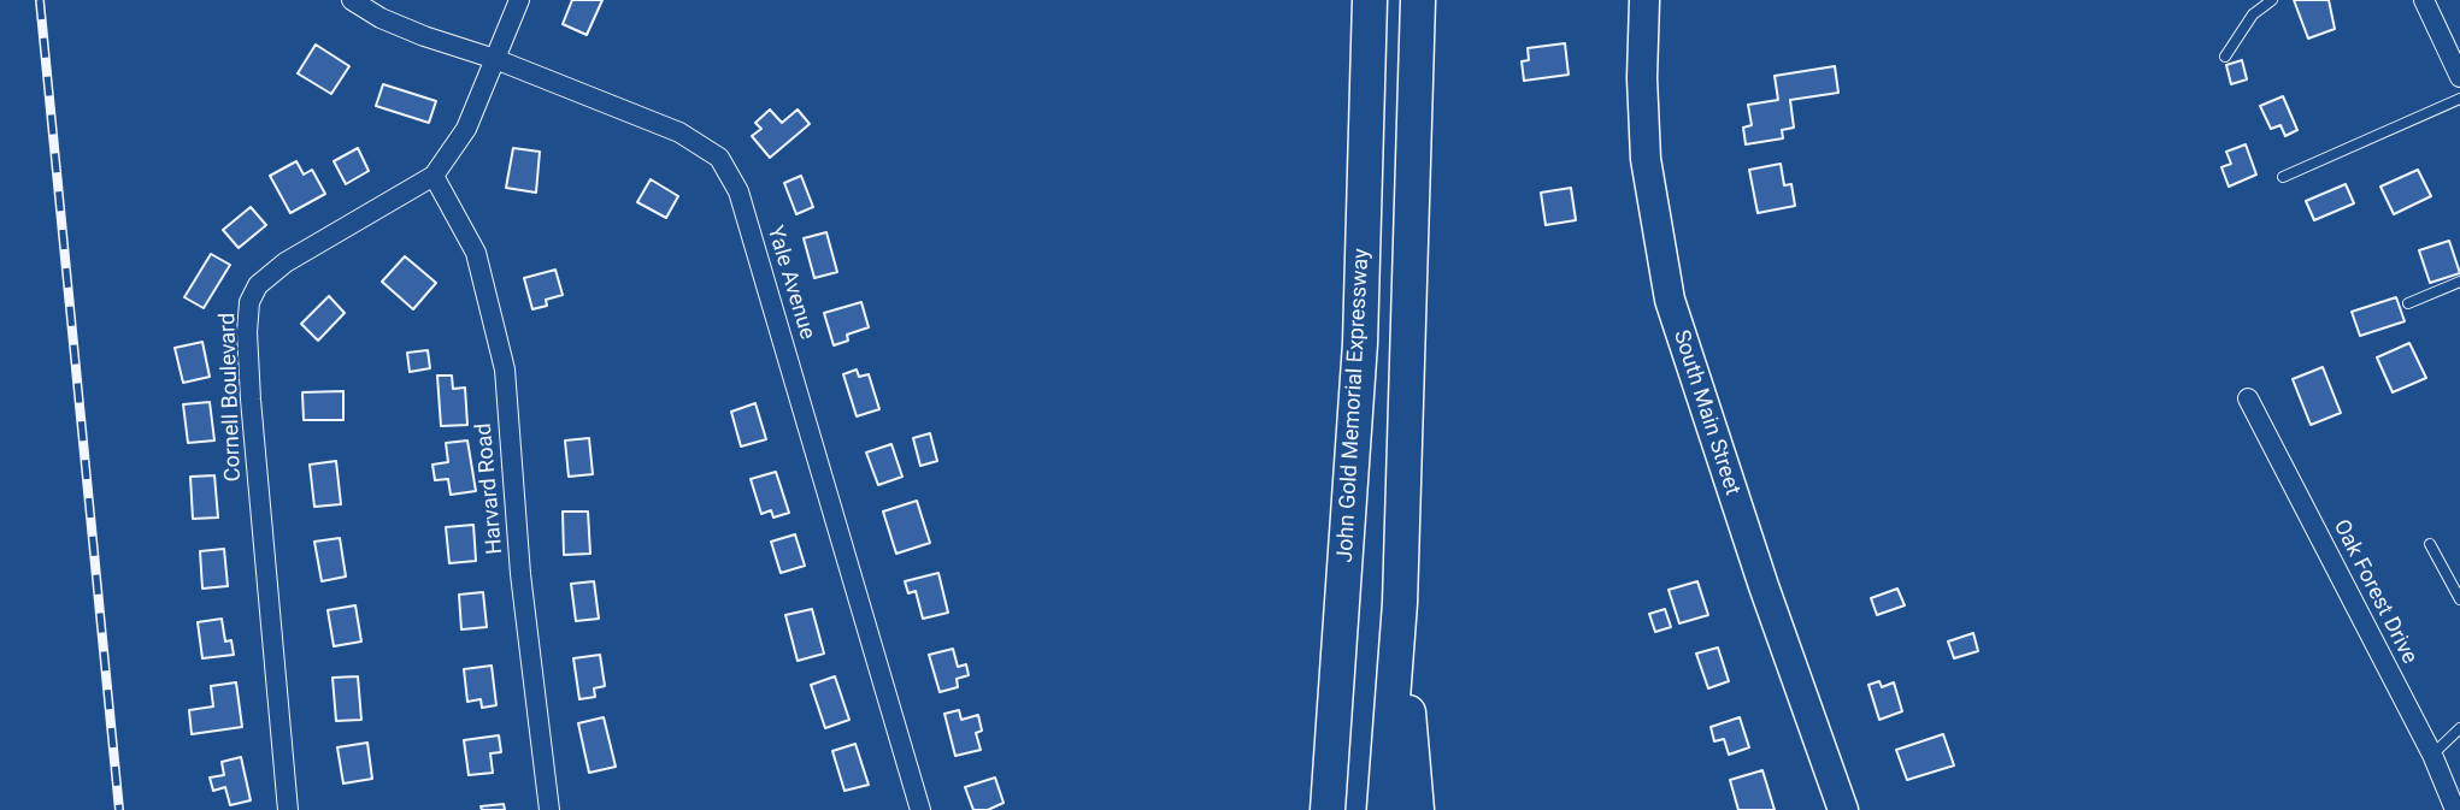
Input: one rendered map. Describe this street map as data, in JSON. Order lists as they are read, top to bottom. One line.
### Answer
{"streets":{"highway":["John Gold Memorial Expressway"],"main road":["South Main Street"],"street":["Yale Avenue","Cornell Boulevard","Harvard Road","Oak Forest Drive"]},"crossings":[["Yale Avenue","Cornell Boulevard"],["Cornell Boulevard","Harvard Road"]]}
